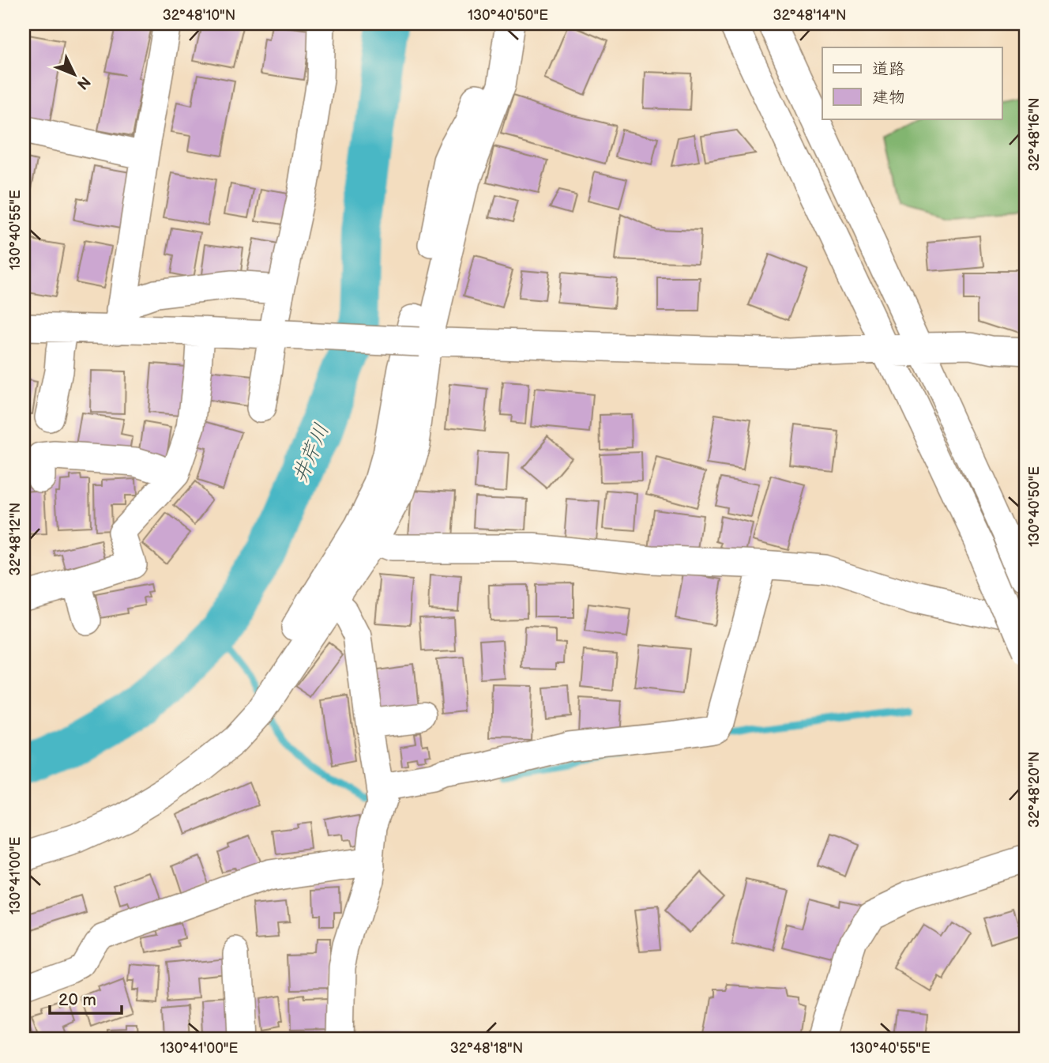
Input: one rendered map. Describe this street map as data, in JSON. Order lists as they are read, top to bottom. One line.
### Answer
{"water":["井芹川"],"legend":["道路","建物"],"scale_bar":"20 m","north":"bottom right","coordinates":["32°48'10\"N","130°40'50\"E","32°48'14\"N","32°48'16\"N","130°40'55\"E","32°48'12\"N","32°48'20\"N","130°41'00\"E","32°48'18\"N"]}
